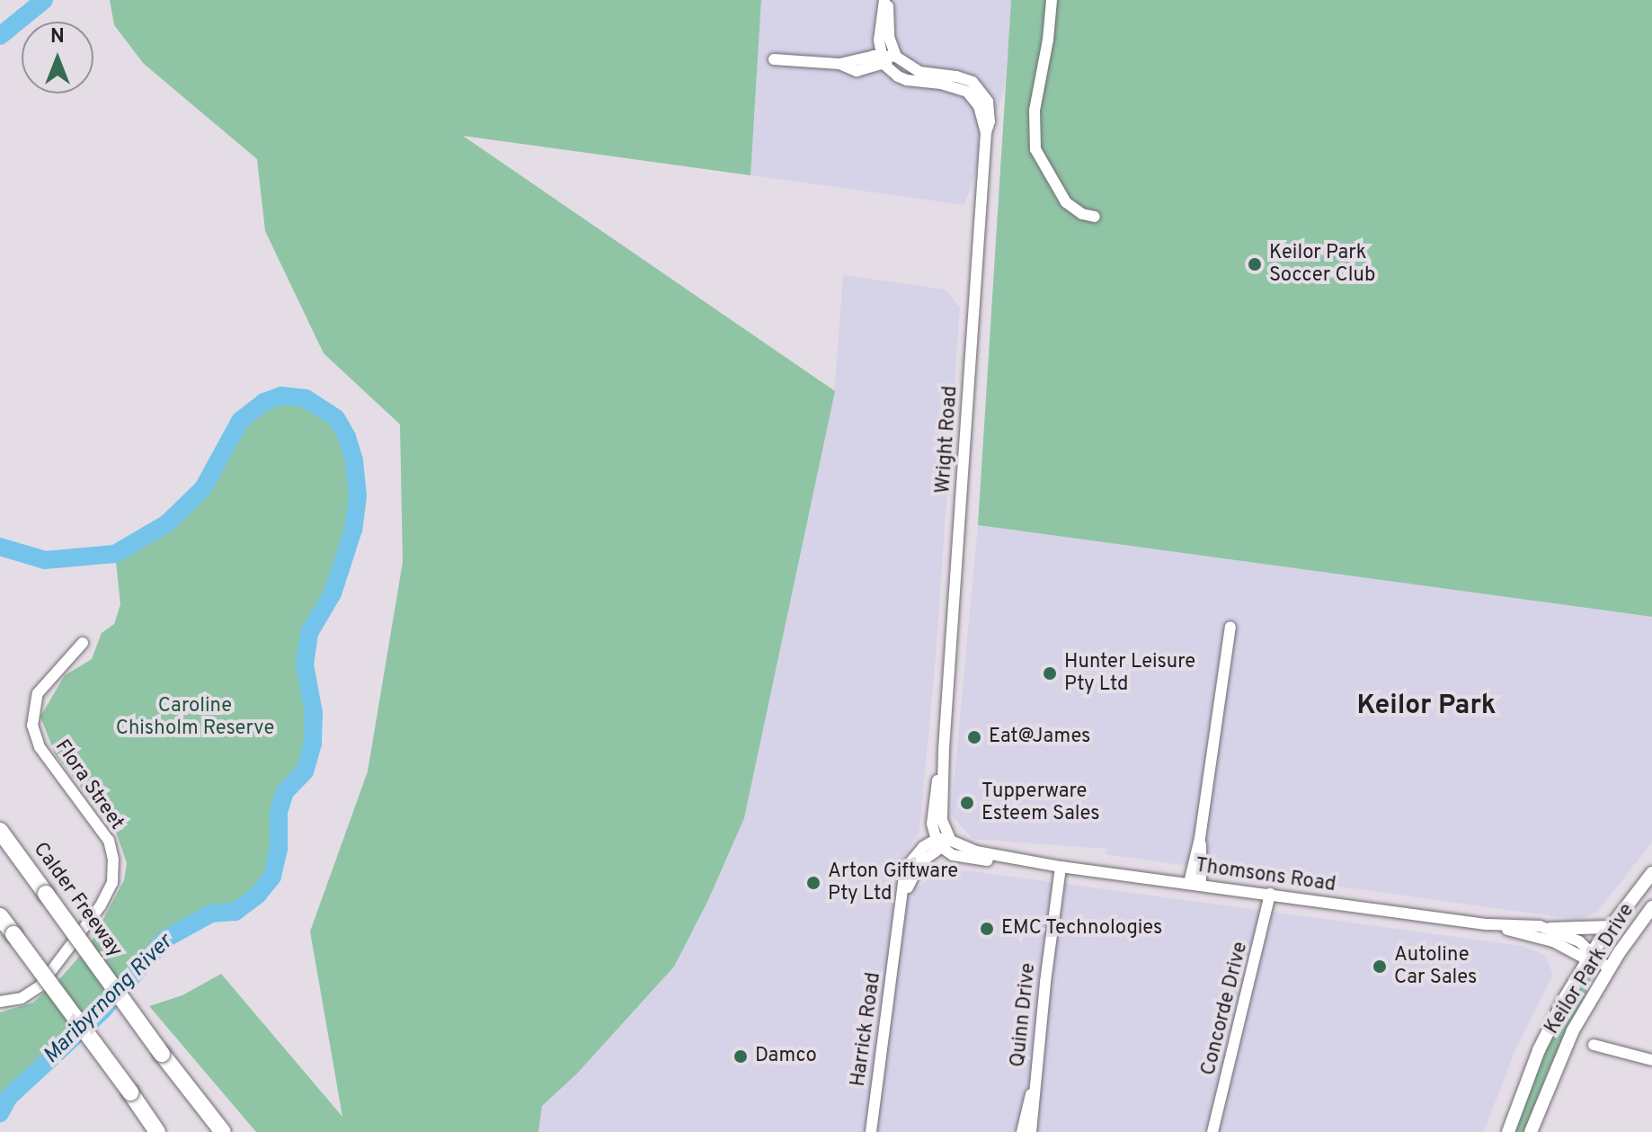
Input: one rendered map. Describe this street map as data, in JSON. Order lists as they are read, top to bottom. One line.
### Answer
{"streets":{"highway":["Calder Freeway"],"main road":["Keilor Park Drive"],"street":["Wright Road","Flora Street","Thomsons Road","Concorde Drive","Quinn Drive","Harrick Road"]},"crossings":[["Wright Road","Thomsons Road"],["Wright Road","Harrick Road"],["Thomsons Road","Keilor Park Drive"],["Thomsons Road","Concorde Drive"],["Thomsons Road","Quinn Drive"],["Thomsons Road","Harrick Road"]],"districts":["Keilor Park"],"water":["Maribyrnong River"],"parks":["Caroline Chisholm Reserve"],"places":["Keilor Park Soccer Club","Hunter Leisure Pty Ltd","Eat@James","Tupperware Esteem Sales","Arton Giftware Pty Ltd","EMC Technologies","Autoline Car Sales","Damco"],"north":"top"}
